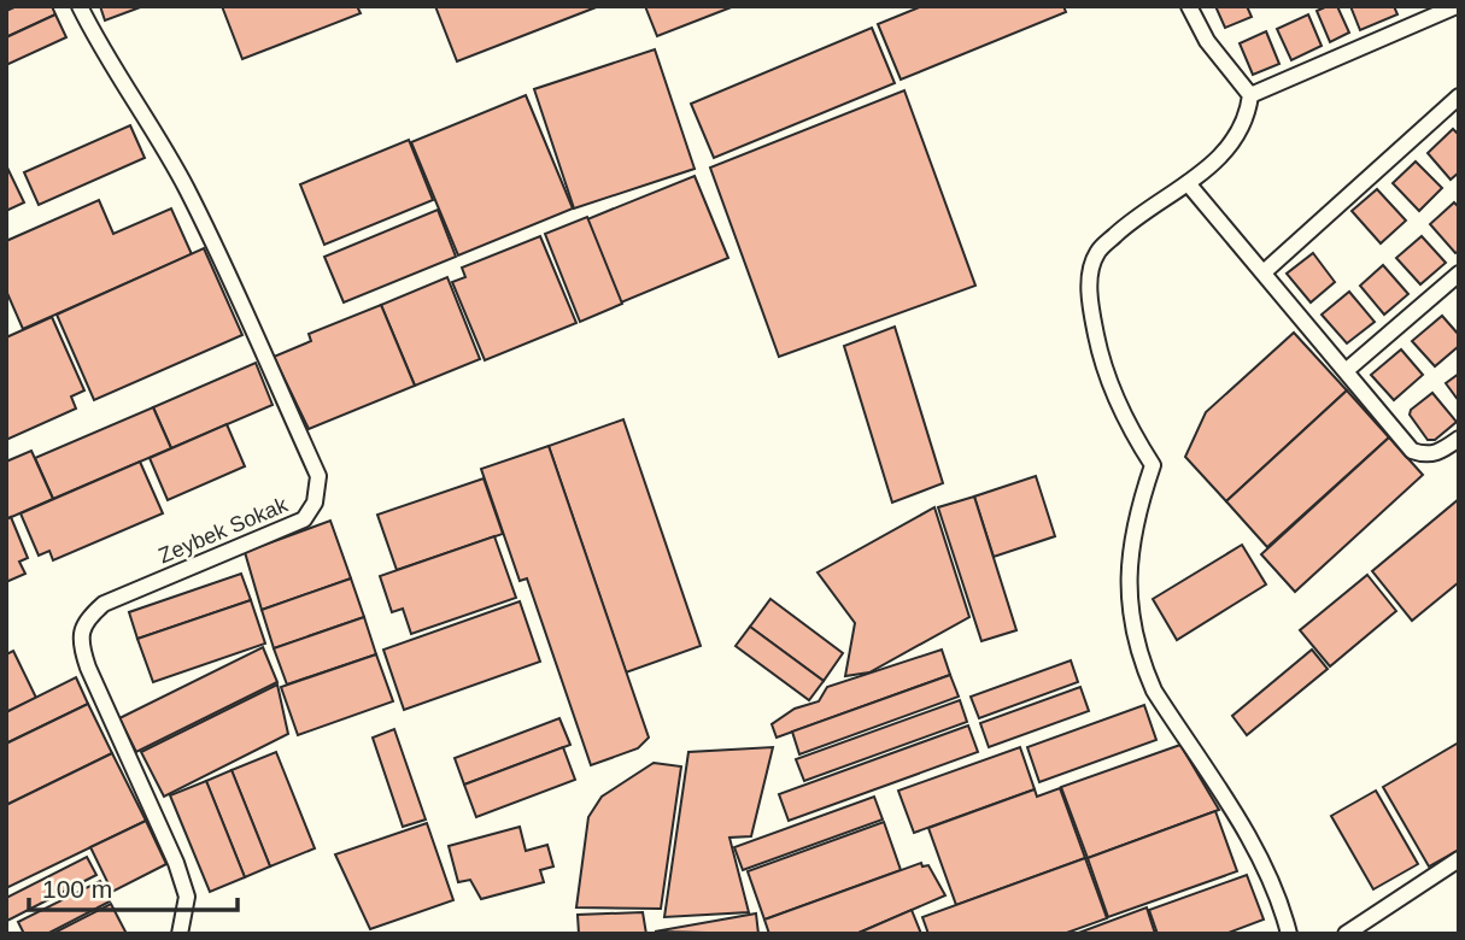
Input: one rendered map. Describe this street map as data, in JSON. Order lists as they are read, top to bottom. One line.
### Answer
{"streets":{"street":["Zeybek Sokak"]},"scale_bar":"100 m"}
